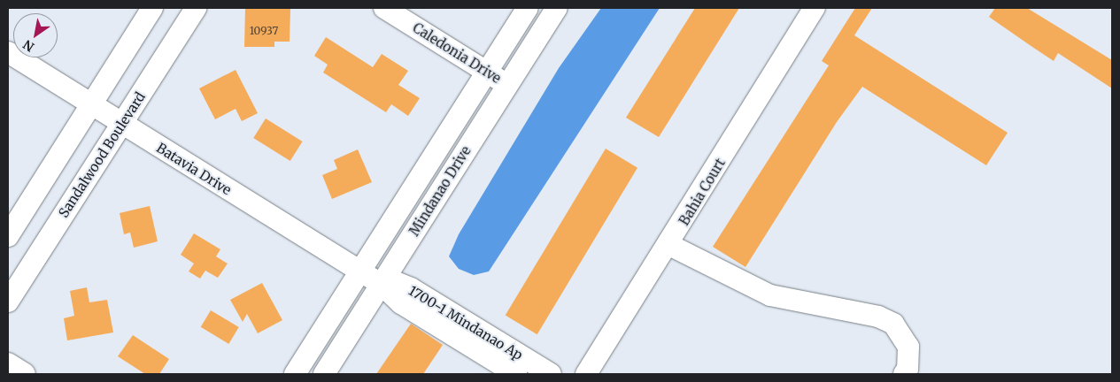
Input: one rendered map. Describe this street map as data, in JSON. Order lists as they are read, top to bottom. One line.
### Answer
{"streets":{"street":["Caledonia Drive","Sandalwood Boulevard","Batavia Drive","Mindanao Drive","Bahia Court","1700-1 Mindanao Ap"]},"crossings":[["Caledonia Drive","Mindanao Drive"],["Sandalwood Boulevard","Batavia Drive"],["Batavia Drive","Mindanao Drive"],["Batavia Drive","1700-1 Mindanao Ap"],["Mindanao Drive","1700-1 Mindanao Ap"]],"house_numbers":["10937"],"north":"bottom left"}
